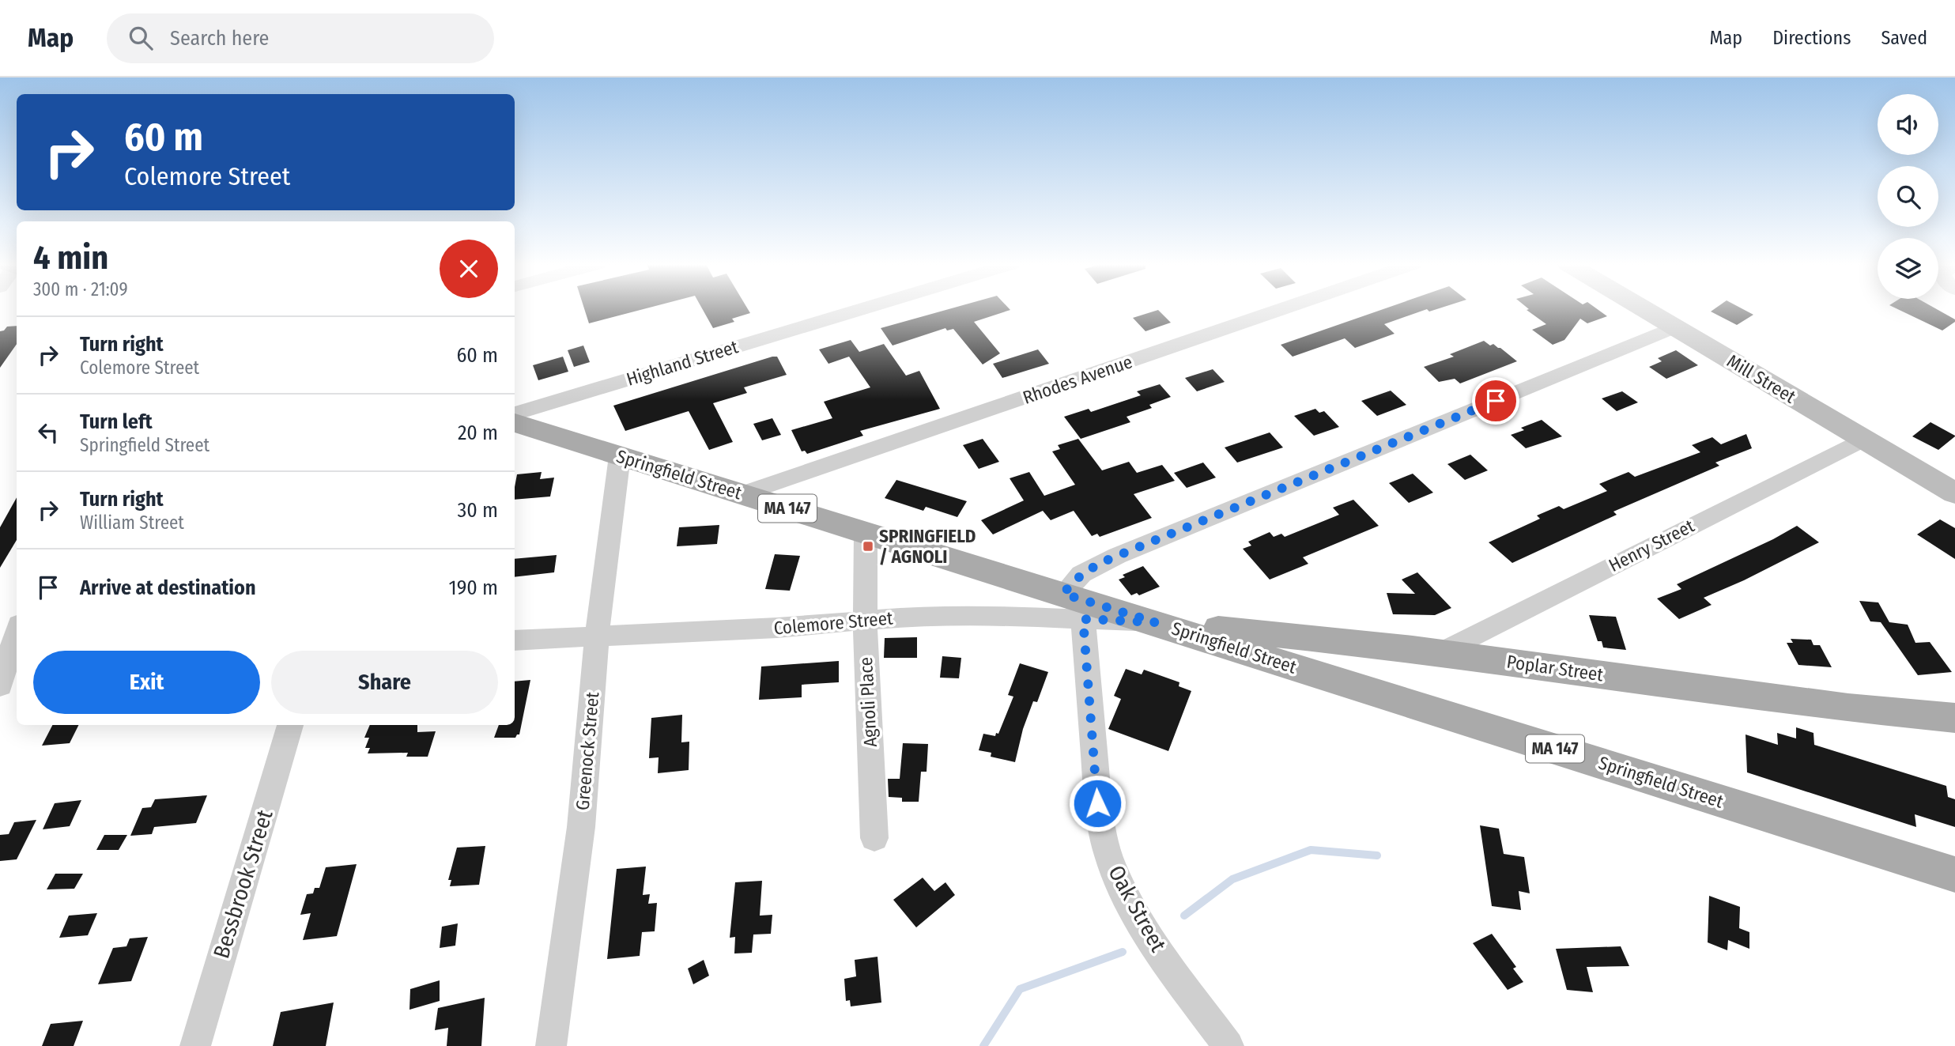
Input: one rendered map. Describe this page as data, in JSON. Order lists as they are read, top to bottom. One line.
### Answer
{"streets":{"main road":["Springfield Street","MA 147","Poplar Street"],"street":["Highland Street","Mill Street","Rhodes Avenue","Henry Street","Colemore Street","Agnoli Place","Greenock Street","Bessbrook Street","Oak Street"]},"crossings":[["Mill Street","Henry Street"],["Rhodes Avenue","Springfield Street"],["Springfield Street","Colemore Street"],["Springfield Street","Poplar Street"],["Springfield Street","Agnoli Place"],["Springfield Street","Greenock Street"],["Henry Street","Poplar Street"],["Colemore Street","Poplar Street"],["Colemore Street","Agnoli Place"],["Colemore Street","Greenock Street"],["Colemore Street","Oak Street"]],"places":{"transit":["SPRINGFIELD / AGNOLI"]},"page":{"header":"Map","search":"Search here","nav":["Map","Directions","Saved"],"turn":["60 m","Colemore Street"],"heading":["4 min","300 m · 21:09"],"list":[{"name":"Turn right","note":"Colemore Street","value":"60 m"},{"name":"Turn left","note":"Springfield Street","value":"20 m"},{"name":"Turn right","note":"William Street","value":"30 m"},{"name":"Arrive at destination","value":"190 m"}],"buttons":["Exit","Share"]}}
